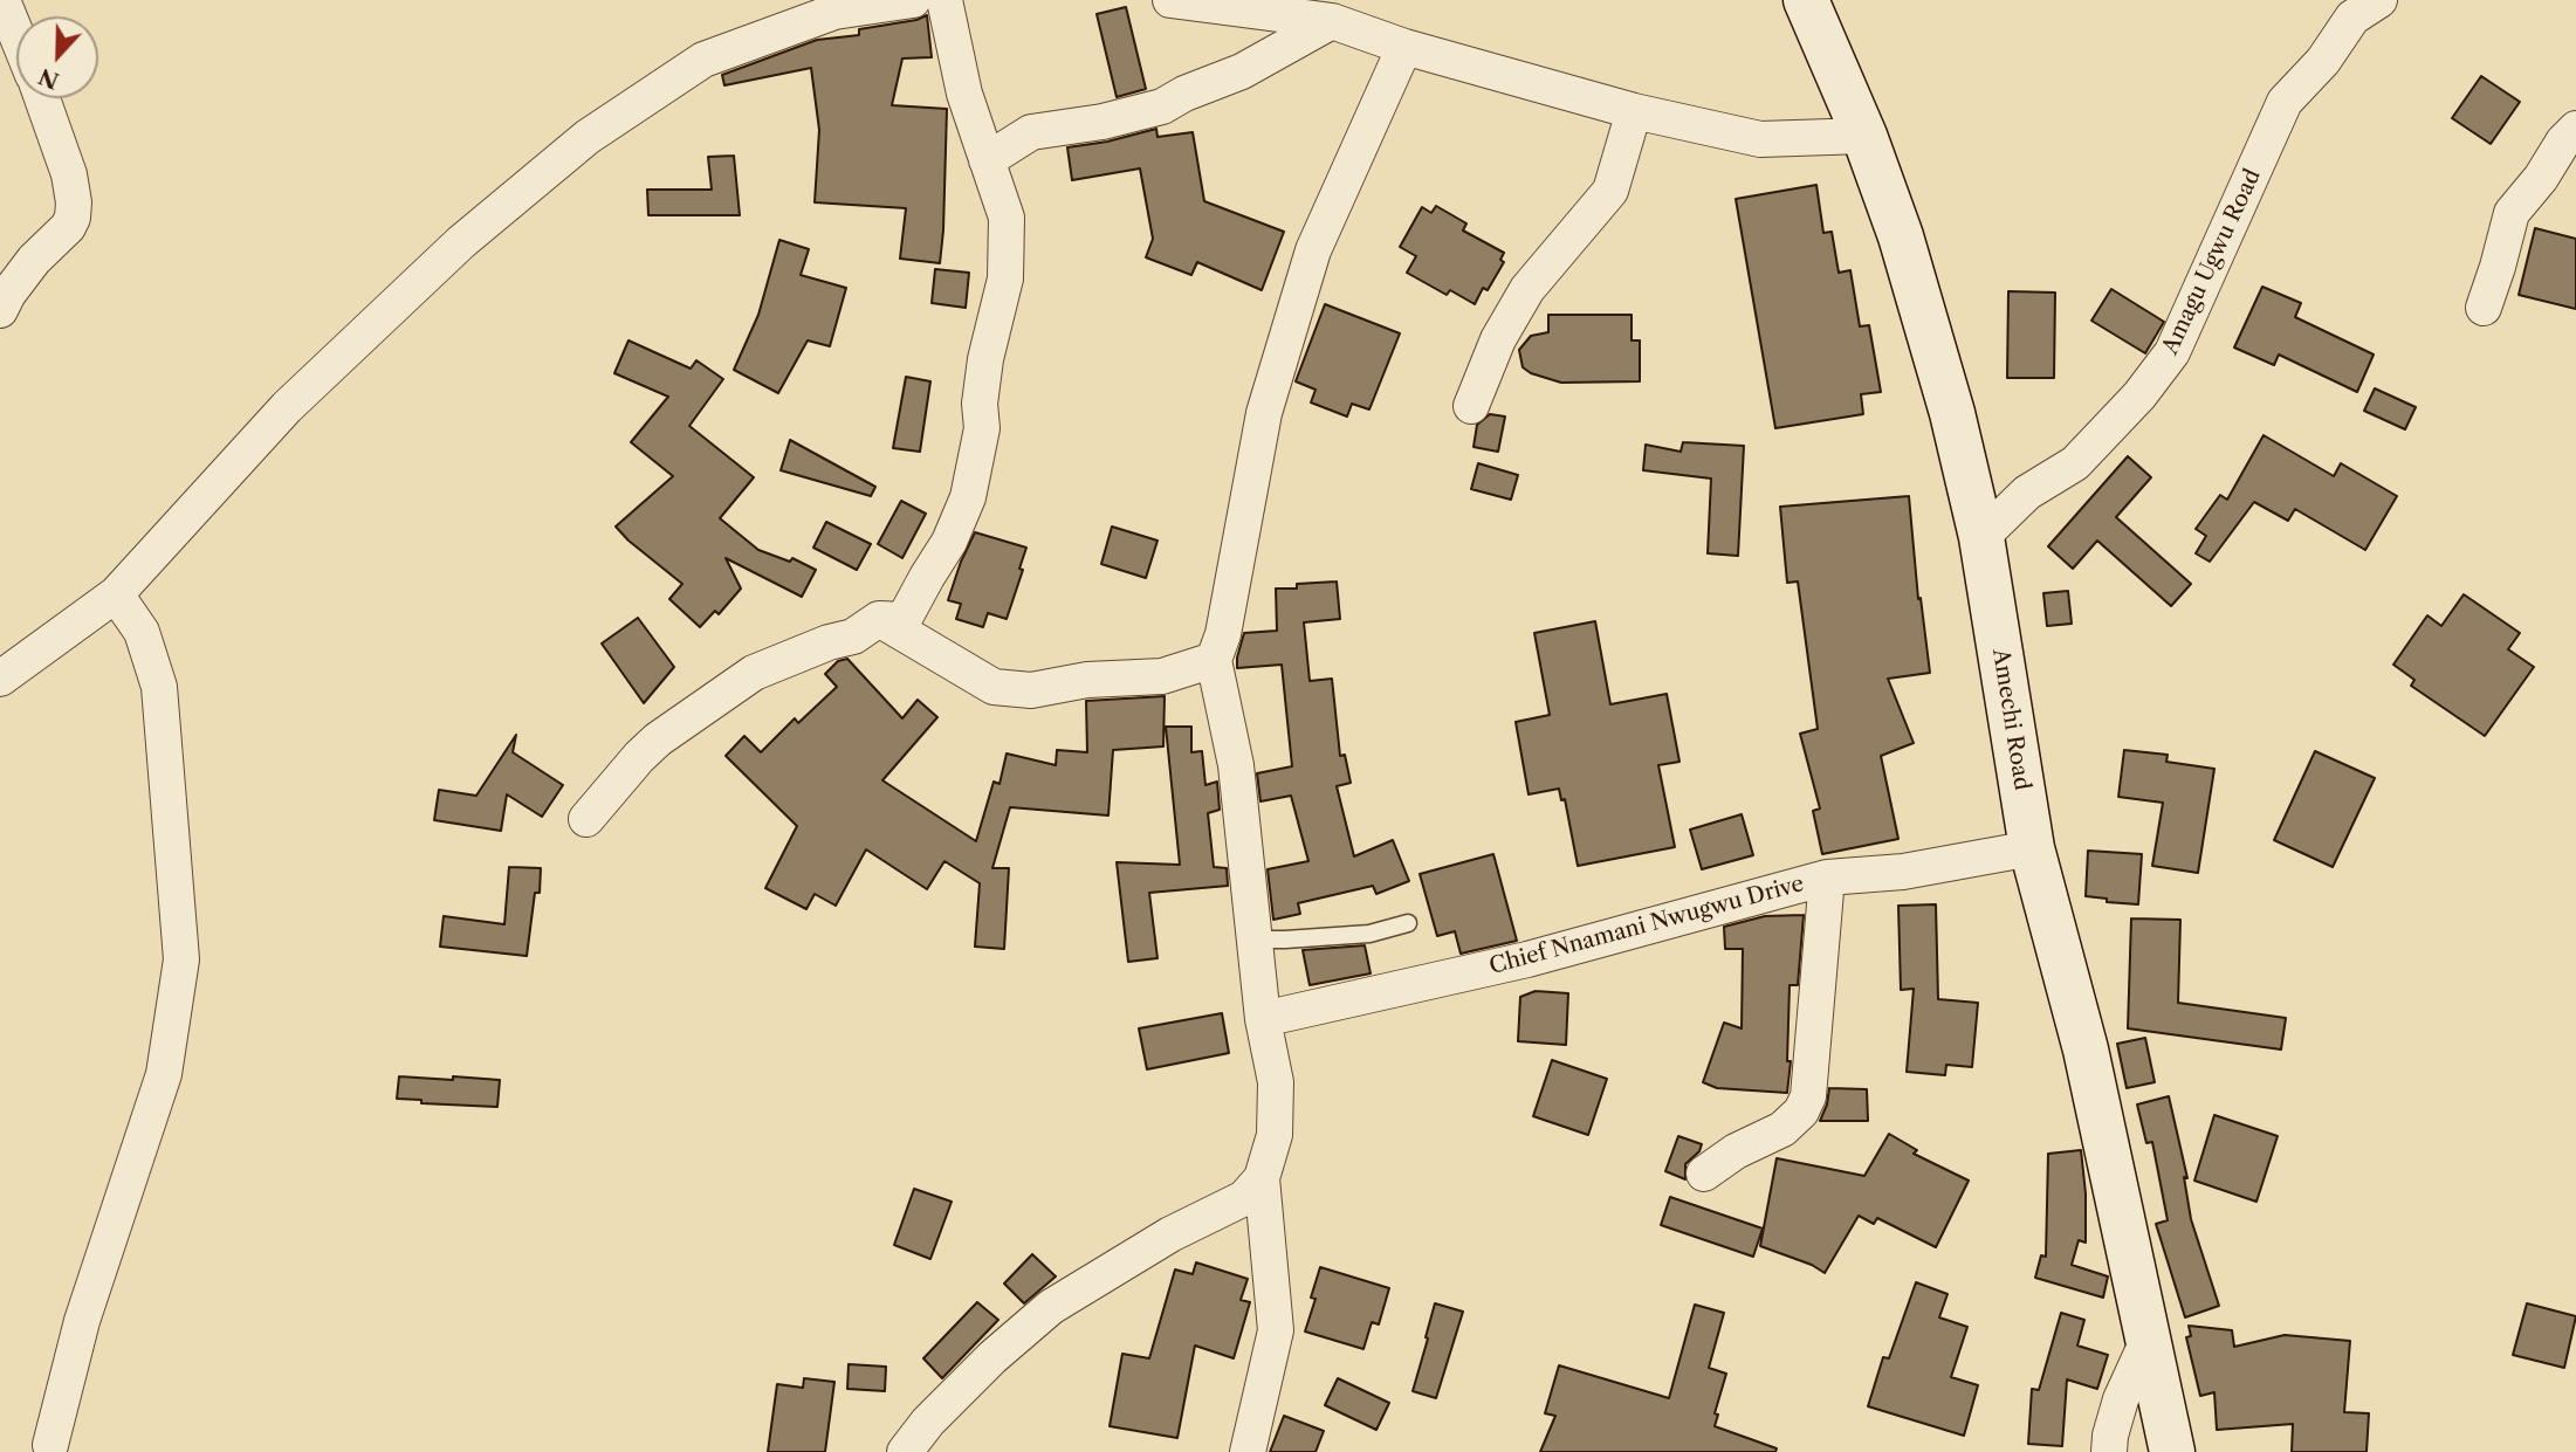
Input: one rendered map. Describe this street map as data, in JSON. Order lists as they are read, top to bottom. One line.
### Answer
{"streets":{"main road":["Amechi Road"],"street":["Amagu Ugwu Road","Chief Nnamani Nwugwu Drive"]},"crossings":[["Amagu Ugwu Road","Amechi Road"],["Amechi Road","Chief Nnamani Nwugwu Drive"]],"north":"bottom"}
